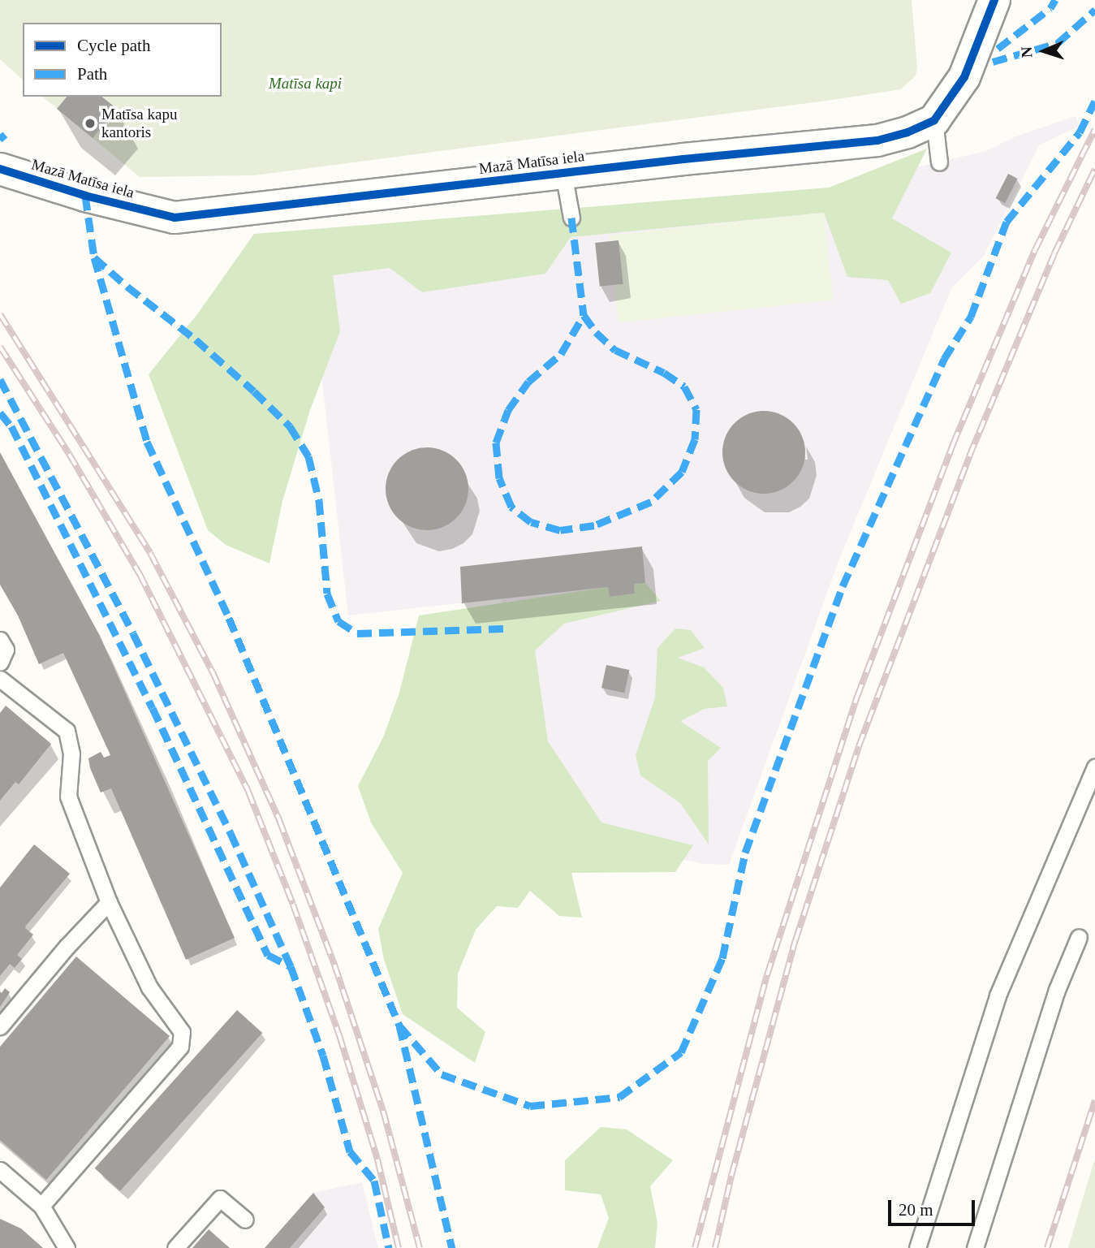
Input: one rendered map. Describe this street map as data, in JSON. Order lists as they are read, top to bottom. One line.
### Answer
{"streets":{"street":["Mazā Matīsa iela"]},"parks":["Matīsa kapi"],"places":["Matīsa kapu kantoris"],"legend":["Cycle path","Path"],"scale_bar":"20 m","north":"left"}
